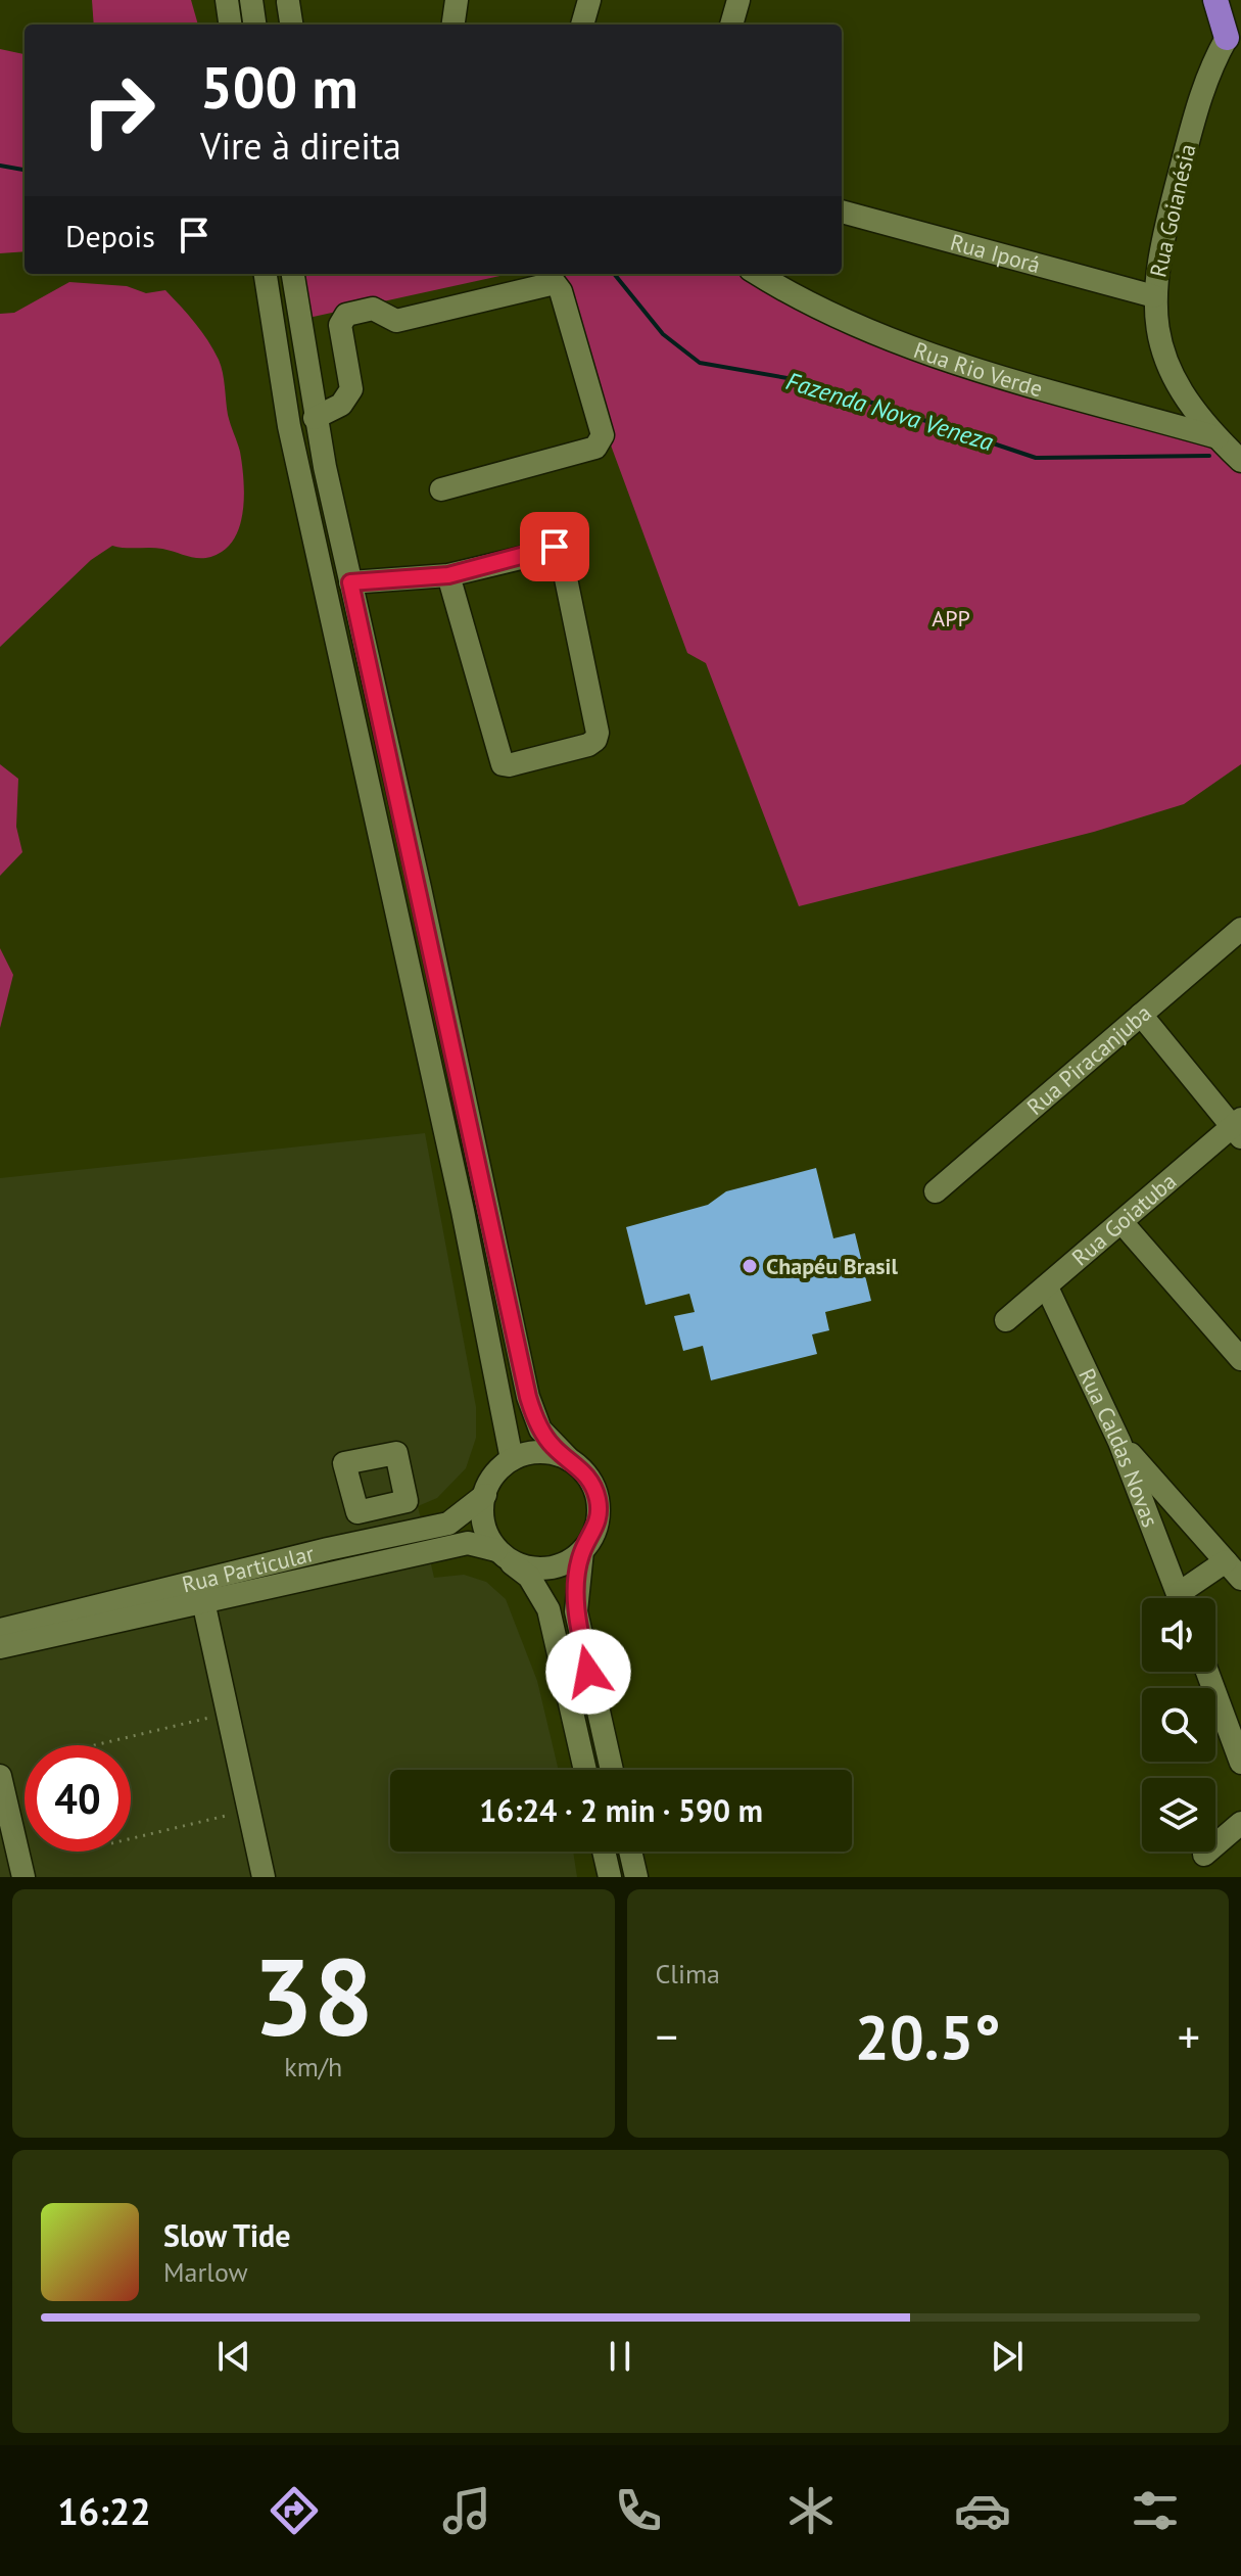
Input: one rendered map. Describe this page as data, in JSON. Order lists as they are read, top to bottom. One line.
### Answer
{"streets":{"street":["Rua Goianésia","Rua Iporá","Rua Rio Verde","Rua Piracanjuba","Rua Goiatuba","Rua Caldas Novas","Rua Particular"]},"crossings":[["Rua Goianésia","Rua Iporá"],["Rua Goianésia","Rua Rio Verde"],["Rua Goiatuba","Rua Caldas Novas"]],"water":["Fazenda Nova Veneza"],"parks":["APP"],"places":["Chapéu Brasil"],"page":{"turn":["500 m","Vire à direita"],"then":"Depois","limit":"40","trip":"16:24 · 2 min · 590 m","tile":[["38","km/h"],"Clima"],"heat":["−","20.5°","+"],"song":["Slow Tide","Marlow"],"tabs":"16:22"}}
